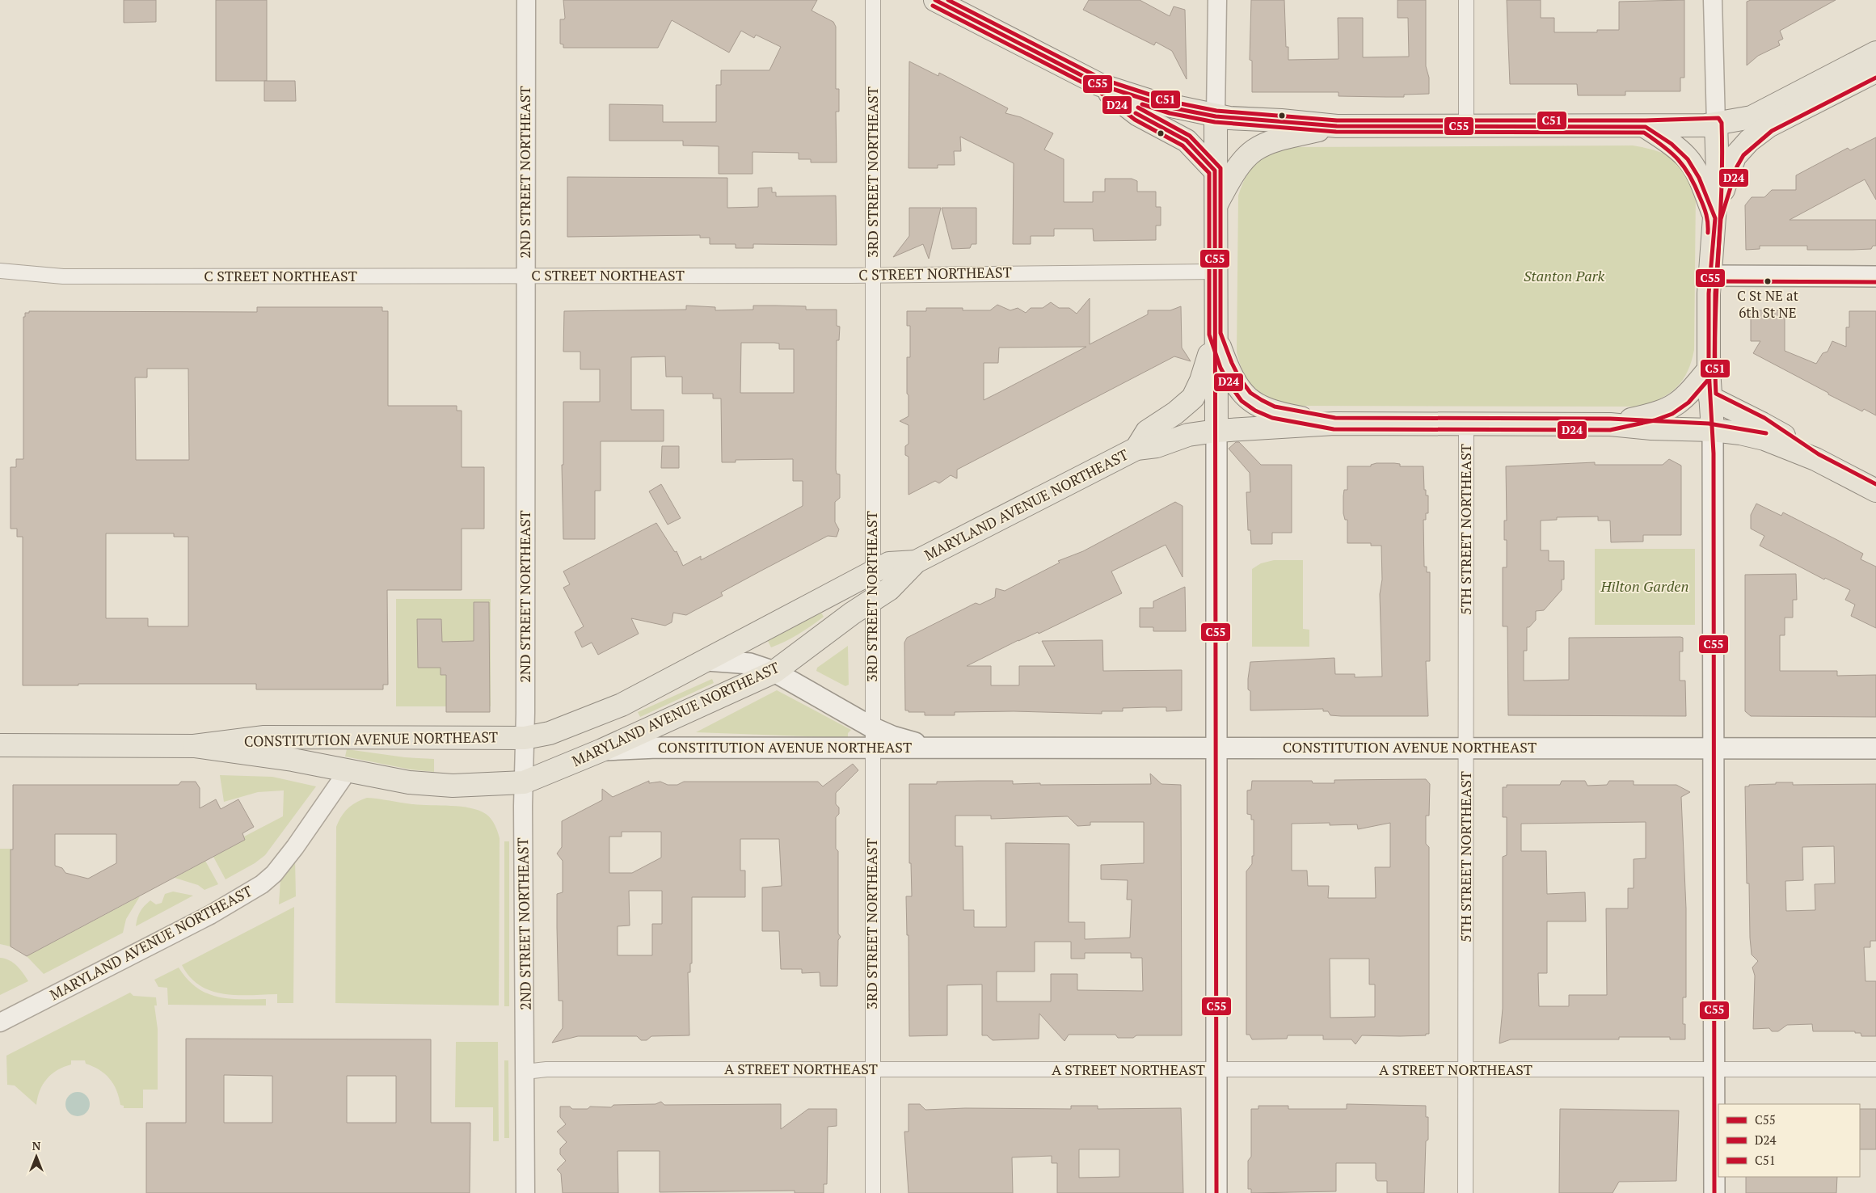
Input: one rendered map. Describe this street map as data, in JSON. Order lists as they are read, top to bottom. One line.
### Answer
{"streets":{"main road":["MARYLAND AVENUE NORTHEAST","CONSTITUTION AVENUE NORTHEAST"],"street":["2ND STREET NORTHEAST","3RD STREET NORTHEAST","C STREET NORTHEAST","5TH STREET NORTHEAST","A STREET NORTHEAST"]},"crossings":[["2ND STREET NORTHEAST","C STREET NORTHEAST"],["2ND STREET NORTHEAST","MARYLAND AVENUE NORTHEAST"],["2ND STREET NORTHEAST","CONSTITUTION AVENUE NORTHEAST"],["2ND STREET NORTHEAST","A STREET NORTHEAST"],["3RD STREET NORTHEAST","C STREET NORTHEAST"],["3RD STREET NORTHEAST","MARYLAND AVENUE NORTHEAST"],["3RD STREET NORTHEAST","CONSTITUTION AVENUE NORTHEAST"],["3RD STREET NORTHEAST","A STREET NORTHEAST"],["MARYLAND AVENUE NORTHEAST","CONSTITUTION AVENUE NORTHEAST"],["5TH STREET NORTHEAST","CONSTITUTION AVENUE NORTHEAST"],["5TH STREET NORTHEAST","A STREET NORTHEAST"]],"parks":["Stanton Park","Hilton Garden"],"places":["C St NE at 6th St NE"],"lines":["transit line C55","transit line C51","transit line D24"],"legend":["C55","D24","C51"],"north":"top"}
